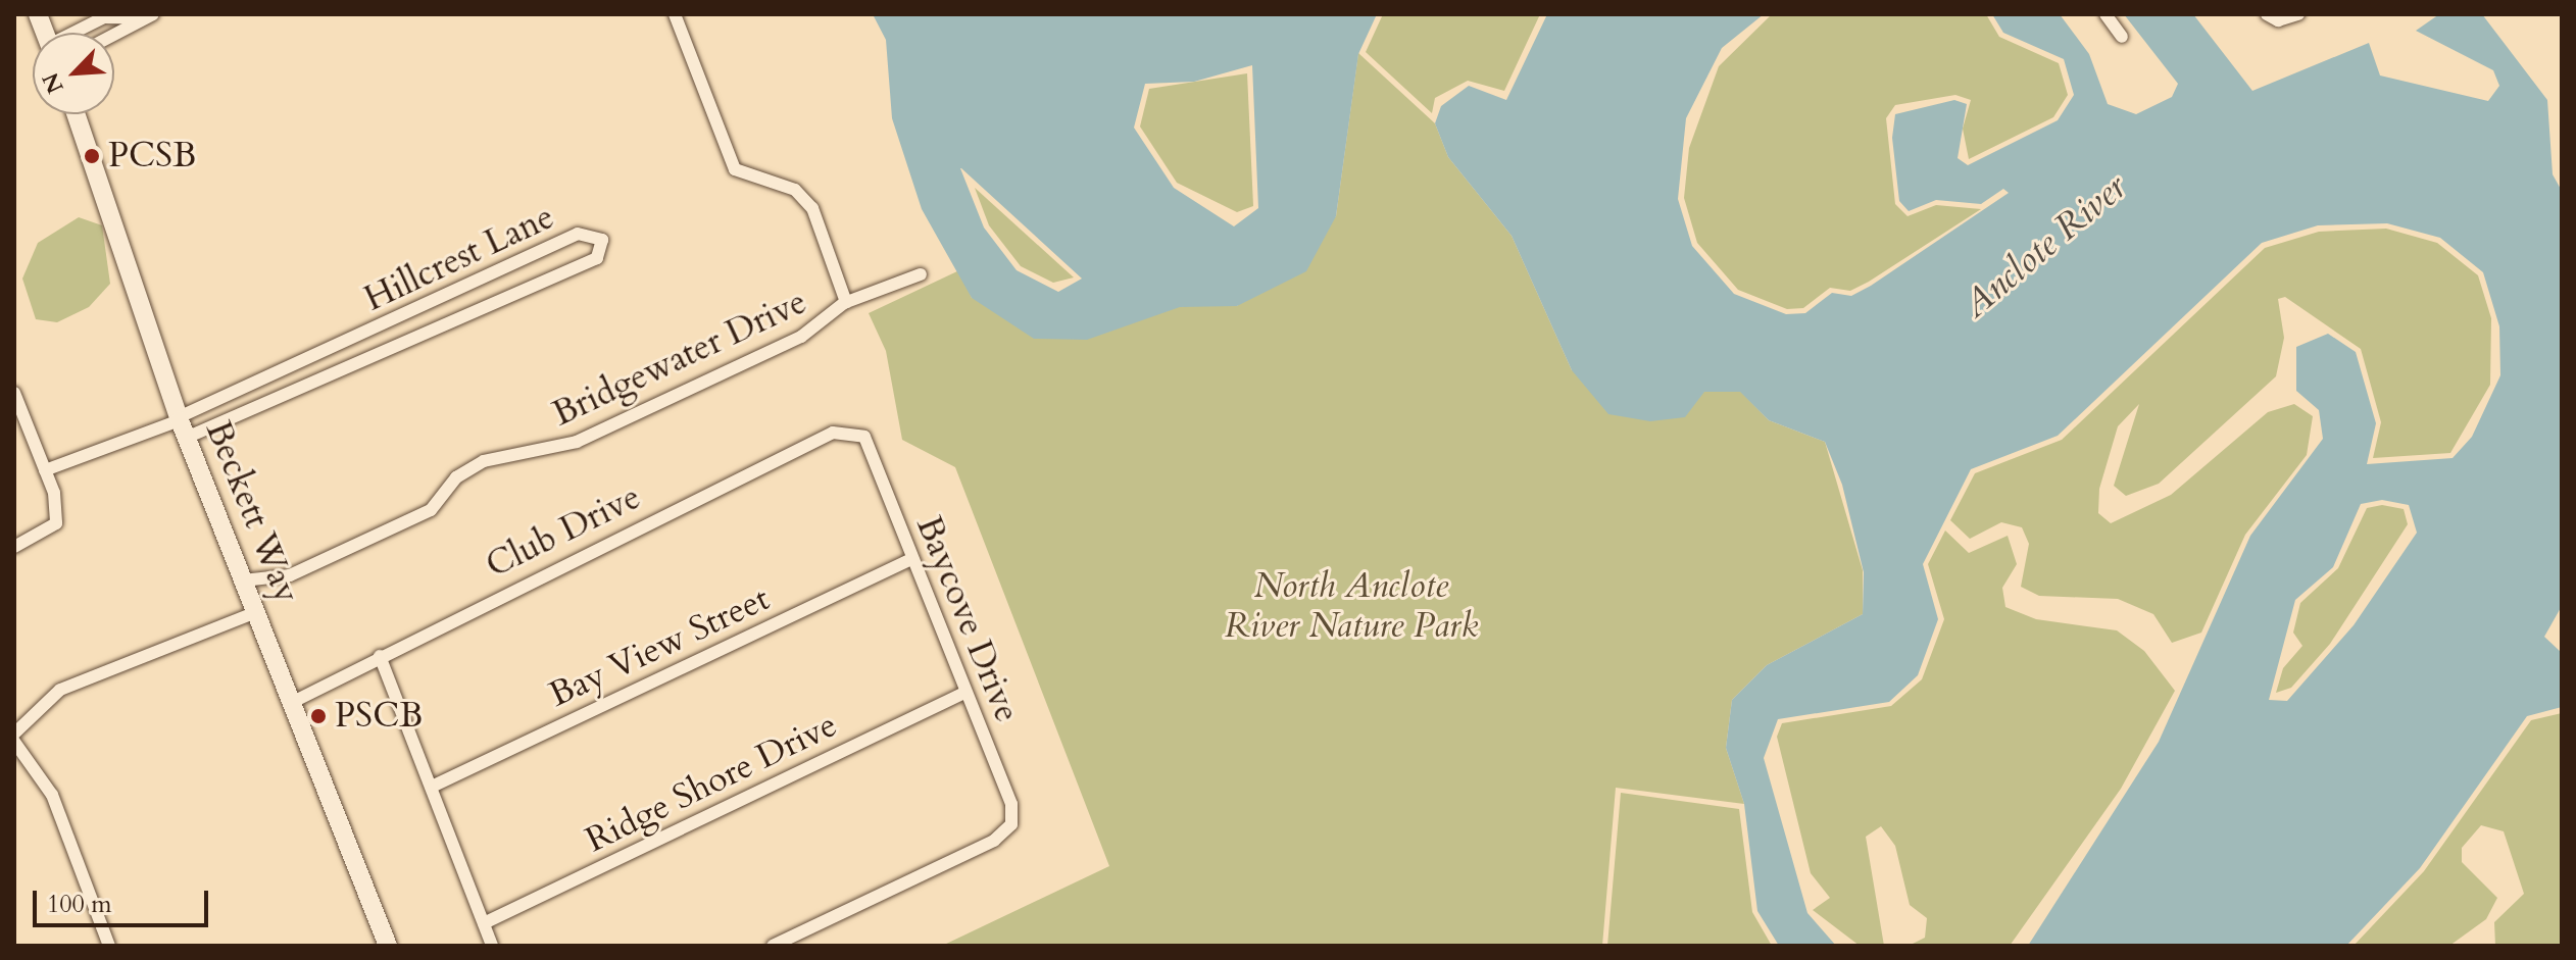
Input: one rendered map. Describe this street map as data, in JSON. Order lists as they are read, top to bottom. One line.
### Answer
{"streets":{"street":["Hillcrest Lane","Bridgewater Drive","Beckett Way","Club Drive","Baycove Drive","Bay View Street","Ridge Shore Drive"]},"crossings":[["Hillcrest Lane","Beckett Way"],["Bridgewater Drive","Beckett Way"],["Beckett Way","Club Drive"],["Club Drive","Baycove Drive"],["Baycove Drive","Bay View Street"],["Baycove Drive","Ridge Shore Drive"]],"water":["Anclote River"],"parks":["North Anclote River Nature Park"],"places":["PCSB","PSCB"],"scale_bar":"100 m","north":"bottom left"}
